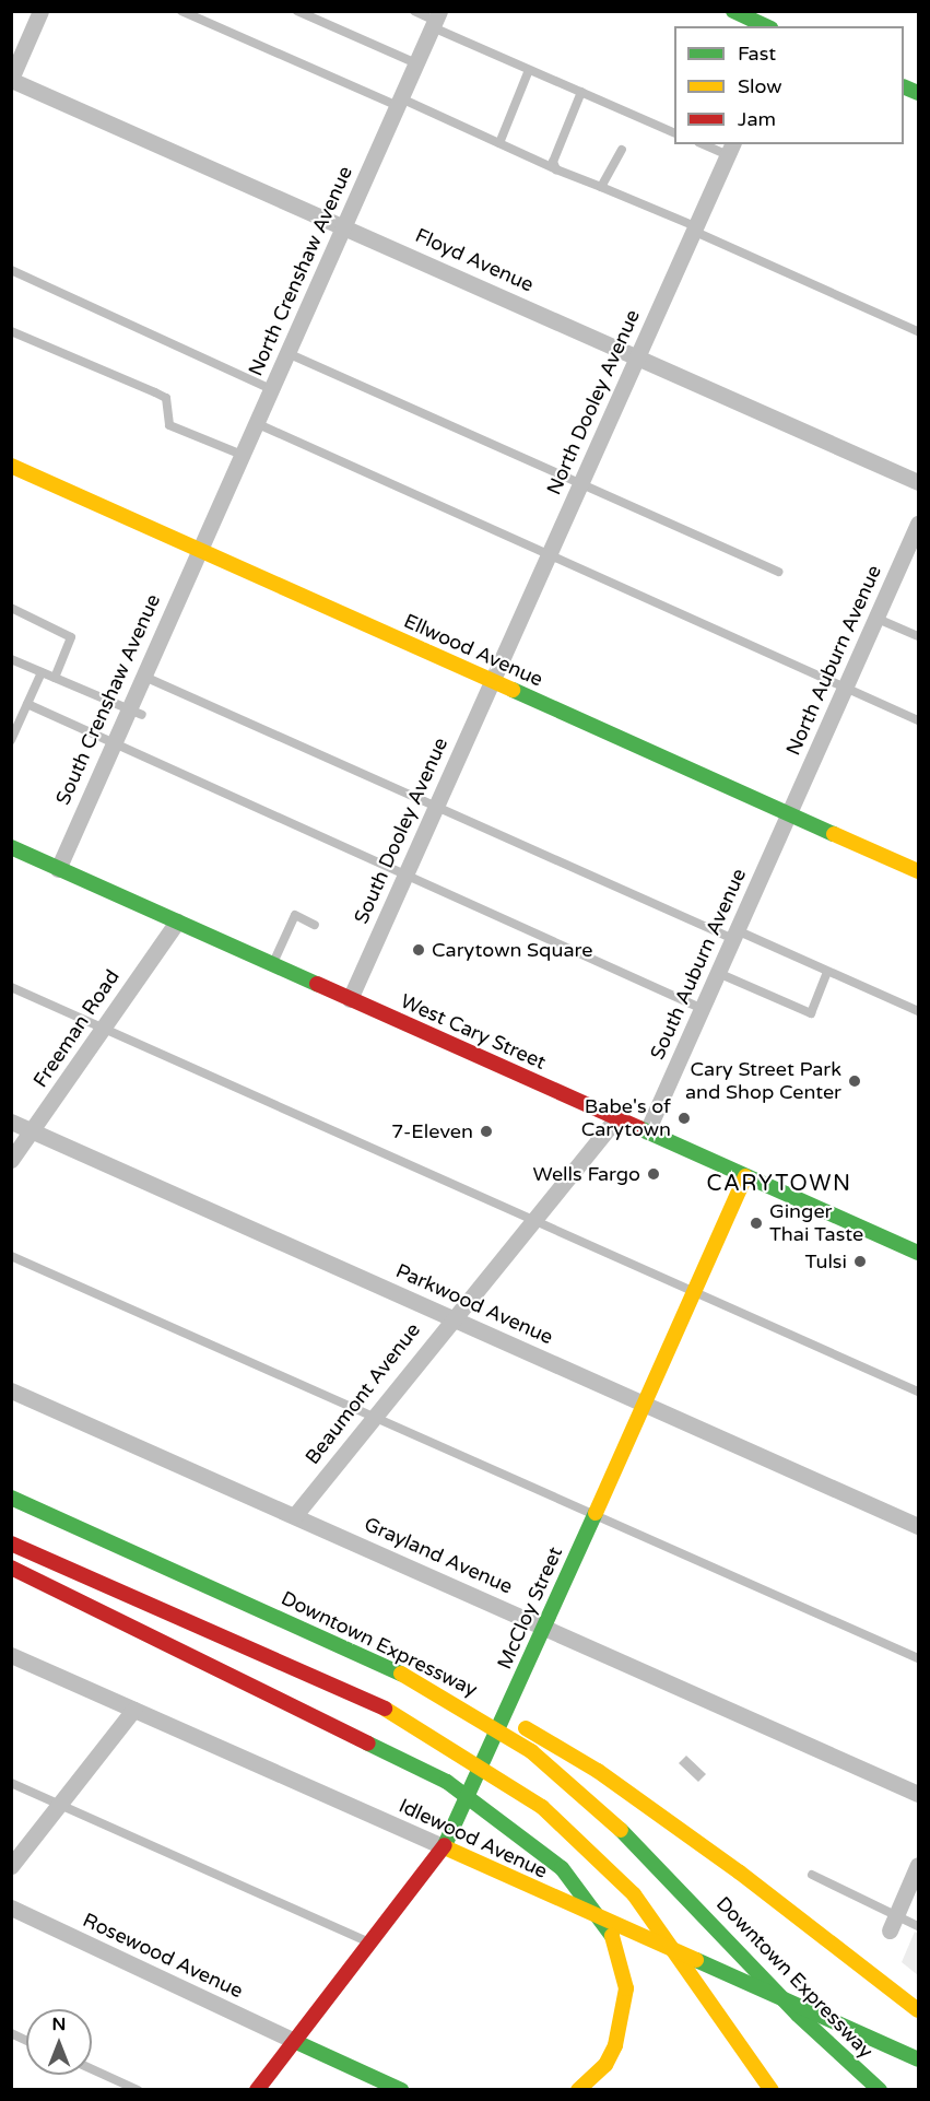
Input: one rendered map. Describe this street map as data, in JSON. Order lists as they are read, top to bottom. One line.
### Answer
{"streets":{"main road":["Ellwood Avenue","West Cary Street","McCloy Street","Downtown Expressway","Idlewood Avenue"],"street":["Floyd Avenue","North Crenshaw Avenue","North Dooley Avenue","North Auburn Avenue","South Crenshaw Avenue","South Dooley Avenue","South Auburn Avenue","Freeman Road","Parkwood Avenue","Beaumont Avenue","Grayland Avenue","Rosewood Avenue"]},"crossings":[["Floyd Avenue","North Crenshaw Avenue"],["Floyd Avenue","North Dooley Avenue"],["North Crenshaw Avenue","Ellwood Avenue"],["North Crenshaw Avenue","South Crenshaw Avenue"],["North Dooley Avenue","Ellwood Avenue"],["North Dooley Avenue","South Dooley Avenue"],["Ellwood Avenue","North Auburn Avenue"],["Ellwood Avenue","South Crenshaw Avenue"],["Ellwood Avenue","South Dooley Avenue"],["Ellwood Avenue","South Auburn Avenue"],["North Auburn Avenue","South Auburn Avenue"],["South Crenshaw Avenue","West Cary Street"],["South Dooley Avenue","West Cary Street"],["South Auburn Avenue","West Cary Street"],["Freeman Road","West Cary Street"],["Freeman Road","Parkwood Avenue"],["West Cary Street","Beaumont Avenue"],["West Cary Street","McCloy Street"],["Parkwood Avenue","Beaumont Avenue"],["Parkwood Avenue","McCloy Street"],["Beaumont Avenue","Grayland Avenue"],["Grayland Avenue","McCloy Street"],["McCloy Street","Idlewood Avenue"],["McCloy Street","Rosewood Avenue"]],"districts":["CARYTOWN"],"places":["Carytown Square","Cary Street Park and Shop Center","Babe's of Carytown","7-Eleven","Wells Fargo","Ginger Thai Taste","Tulsi"],"legend":["Fast","Slow","Jam"],"north":"top"}
